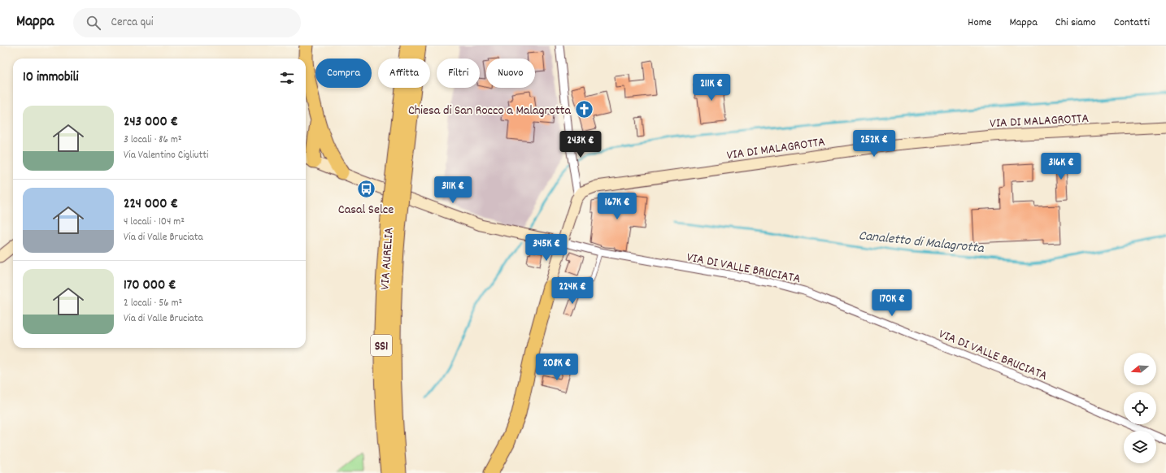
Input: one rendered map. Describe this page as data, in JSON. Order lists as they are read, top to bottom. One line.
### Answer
{"streets":{"highway":["VIA AURELIA","SS1"],"main road":["VIA DI MALAGROTTA"],"street":["VIA DI VALLE BRUCIATA"]},"water":["Canaletto di Malagrotta"],"places":{"church":["Chiesa di San Rocco a Malagrotta"],"bus stop":["Casal Selce"]},"north":"left","page":{"header":"Mappa","search":"Cerca qui","nav":["Home","Mappa","Chi siamo","Contatti"],"chip":["Compra","Affitta","Filtri","Nuovo"],"heading":"10 immobili","price":["211K €","252K €","243K €","316K €","311K €","167K €","345K €","224K €","170K €","208K €"],"list":[{"name":"243 000 €","note":"3 locali · 86 m² · Via Valentino Cigliutti"},{"name":"224 000 €","note":"4 locali · 104 m² · Via di Valle Bruciata"},{"name":"170 000 €","note":"2 locali · 56 m² · Via di Valle Bruciata"}]}}
